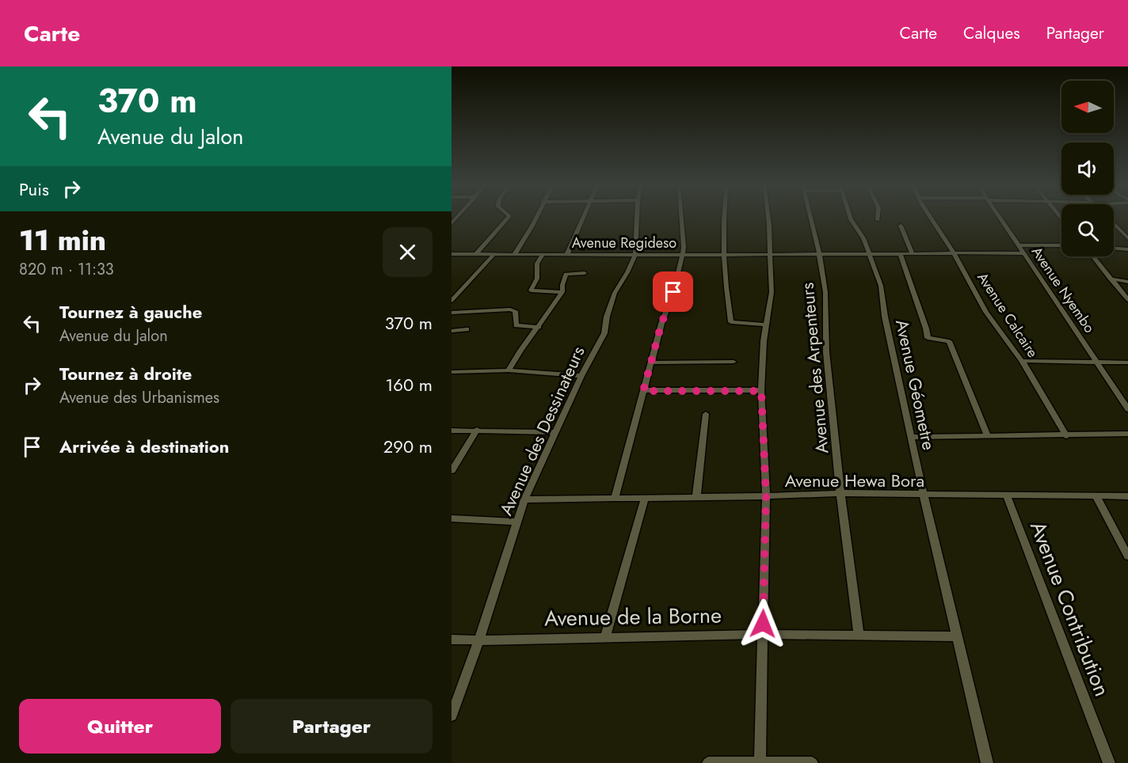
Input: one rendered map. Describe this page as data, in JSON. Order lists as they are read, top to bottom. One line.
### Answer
{"streets":{"street":["Avenue Regideso","Avenue Nyembo","Avenue Calcaire","Avenue des Arpenteurs","Avenue Géometre","Avenue des Dessinateurs","Avenue Hewa Bora","Avenue Contribution","Avenue de la Borne"]},"crossings":[["Avenue Regideso","Avenue Nyembo"],["Avenue Regideso","Avenue Calcaire"],["Avenue Regideso","Avenue des Arpenteurs"],["Avenue Regideso","Avenue Géometre"],["Avenue Regideso","Avenue des Dessinateurs"],["Avenue des Arpenteurs","Avenue Hewa Bora"],["Avenue des Arpenteurs","Avenue de la Borne"],["Avenue Géometre","Avenue Hewa Bora"],["Avenue Géometre","Avenue de la Borne"],["Avenue des Dessinateurs","Avenue Hewa Bora"],["Avenue des Dessinateurs","Avenue de la Borne"],["Avenue Hewa Bora","Avenue Contribution"]],"north":"left","page":{"header":"Carte","nav":["Carte","Calques","Partager"],"turn":["370 m","Avenue du Jalon"],"then":"Puis","heading":["11 min","820 m · 11:33"],"list":[{"name":"Tournez à gauche","note":"Avenue du Jalon","value":"370 m"},{"name":"Tournez à droite","note":"Avenue des Urbanismes","value":"160 m"},{"name":"Arrivée à destination","value":"290 m"}],"buttons":["Quitter","Partager"]}}
